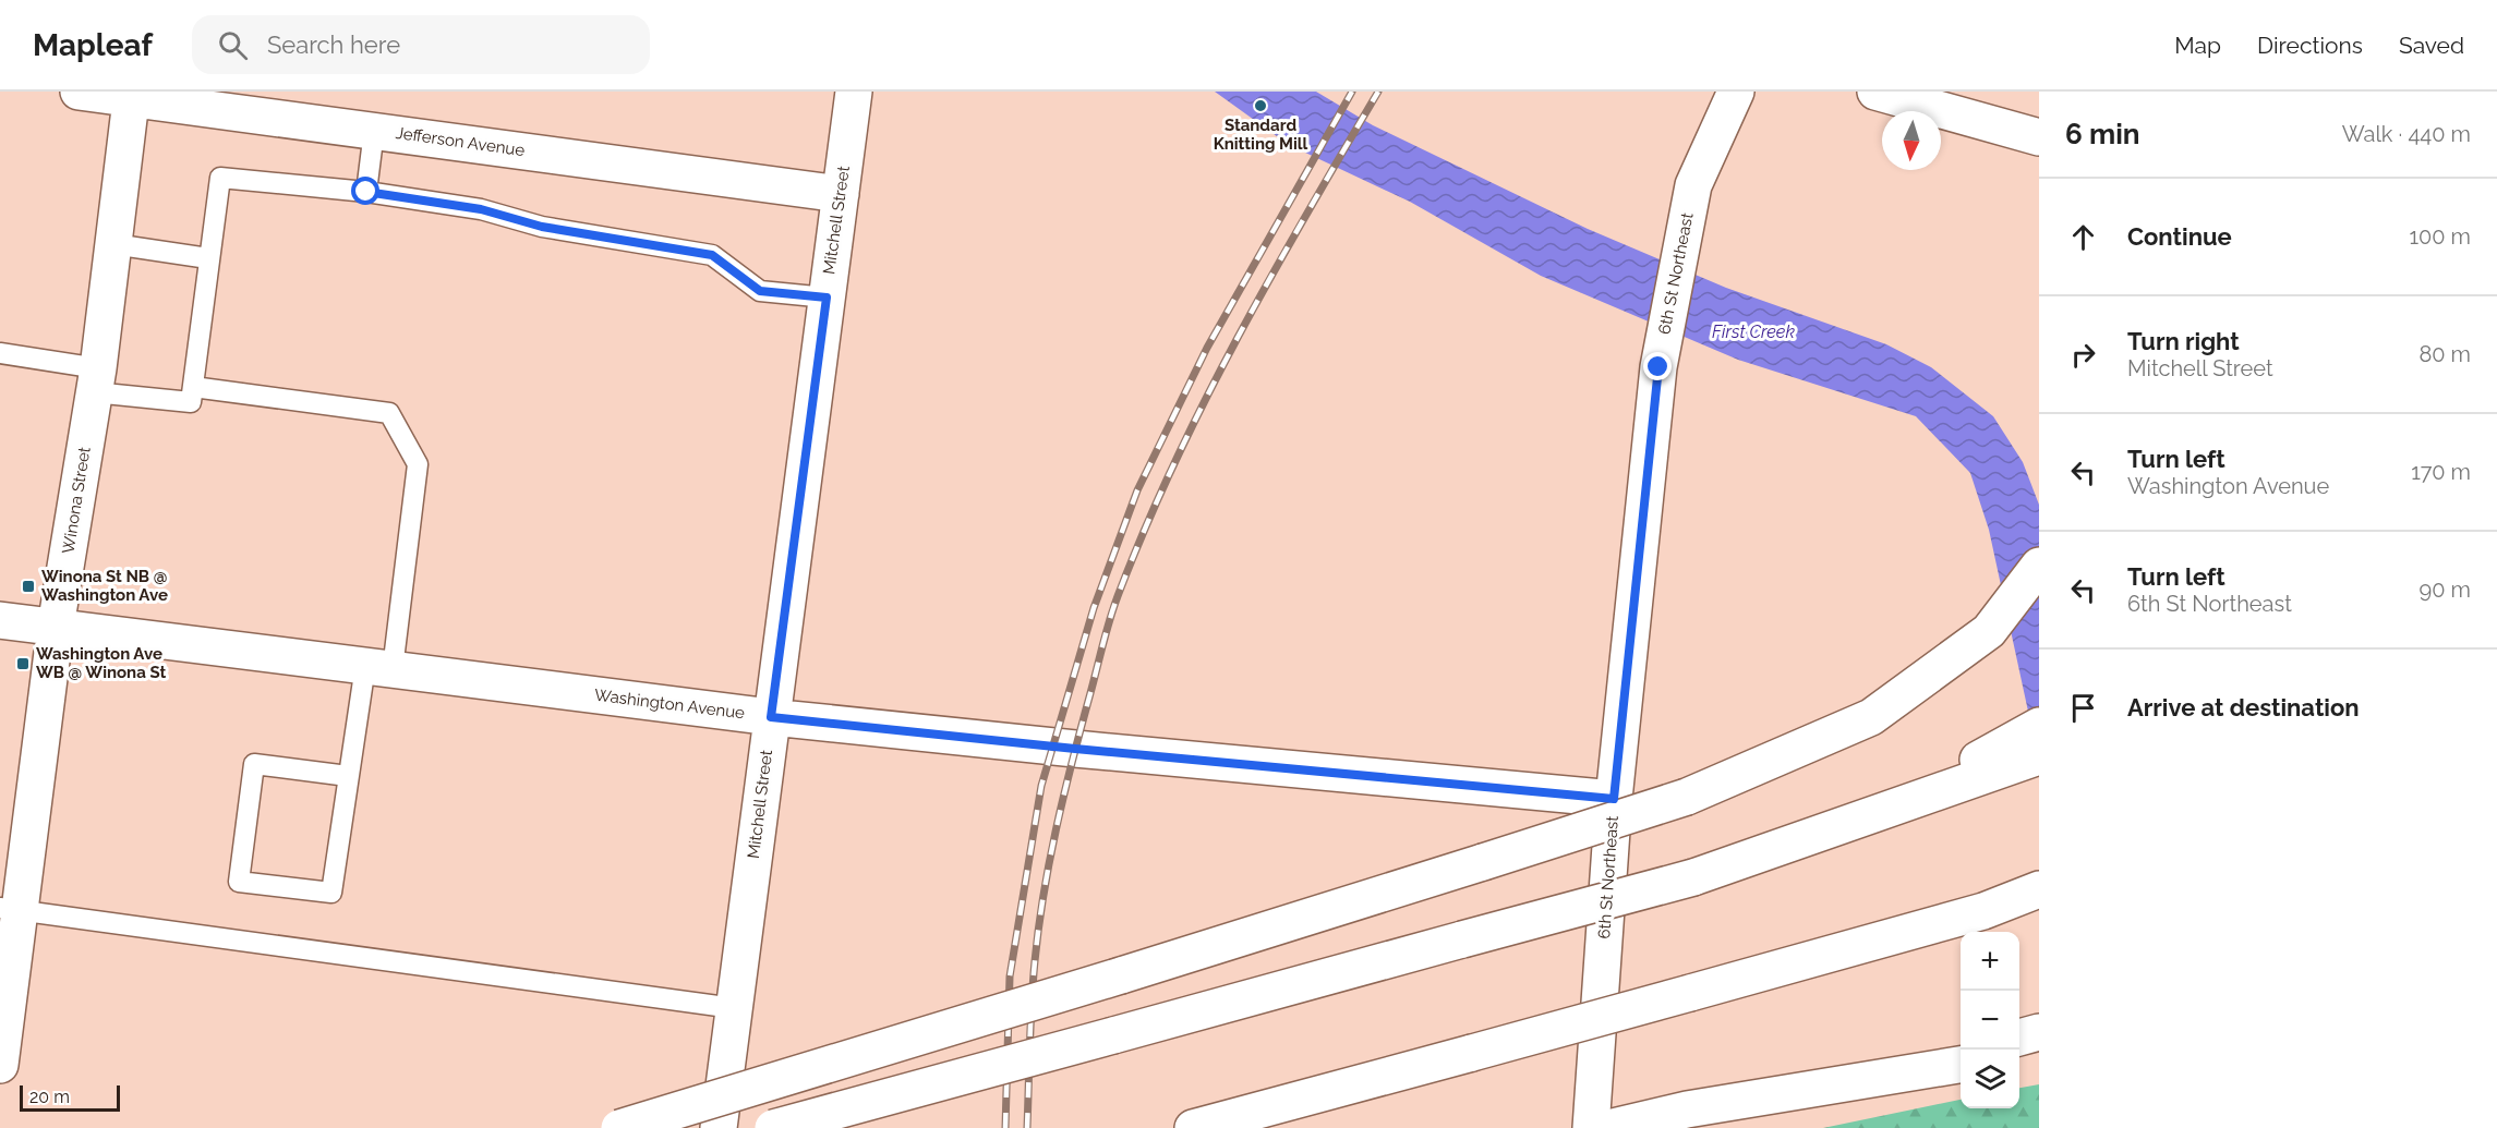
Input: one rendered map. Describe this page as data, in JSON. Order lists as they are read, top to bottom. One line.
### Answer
{"streets":{"main road":["Jefferson Avenue","Mitchell Street","6th St Northeast","Winona Street","Washington Avenue"]},"crossings":[["Jefferson Avenue","Mitchell Street"],["Jefferson Avenue","Winona Street"],["Mitchell Street","Washington Avenue"],["6th St Northeast","Washington Avenue"],["Winona Street","Washington Avenue"]],"water":["First Creek"],"places":{"other":["Standard Knitting Mill"],"transit":["Winona St NB @ Washington Ave","Washington Ave WB @ Winona St"]},"scale_bar":"20 m","north":"bottom","page":{"header":"Mapleaf","search":"Search here","nav":["Map","Directions","Saved"],"heading":["6 min","Walk · 440 m"],"list":[["Continue","100 m"],["Turn right","Mitchell Street","80 m"],["Turn left","Washington Avenue","170 m"],["Turn left","6th St Northeast","90 m"],"Arrive at destination"],"map_buttons":["+","−"],"scale":"20 m"}}
